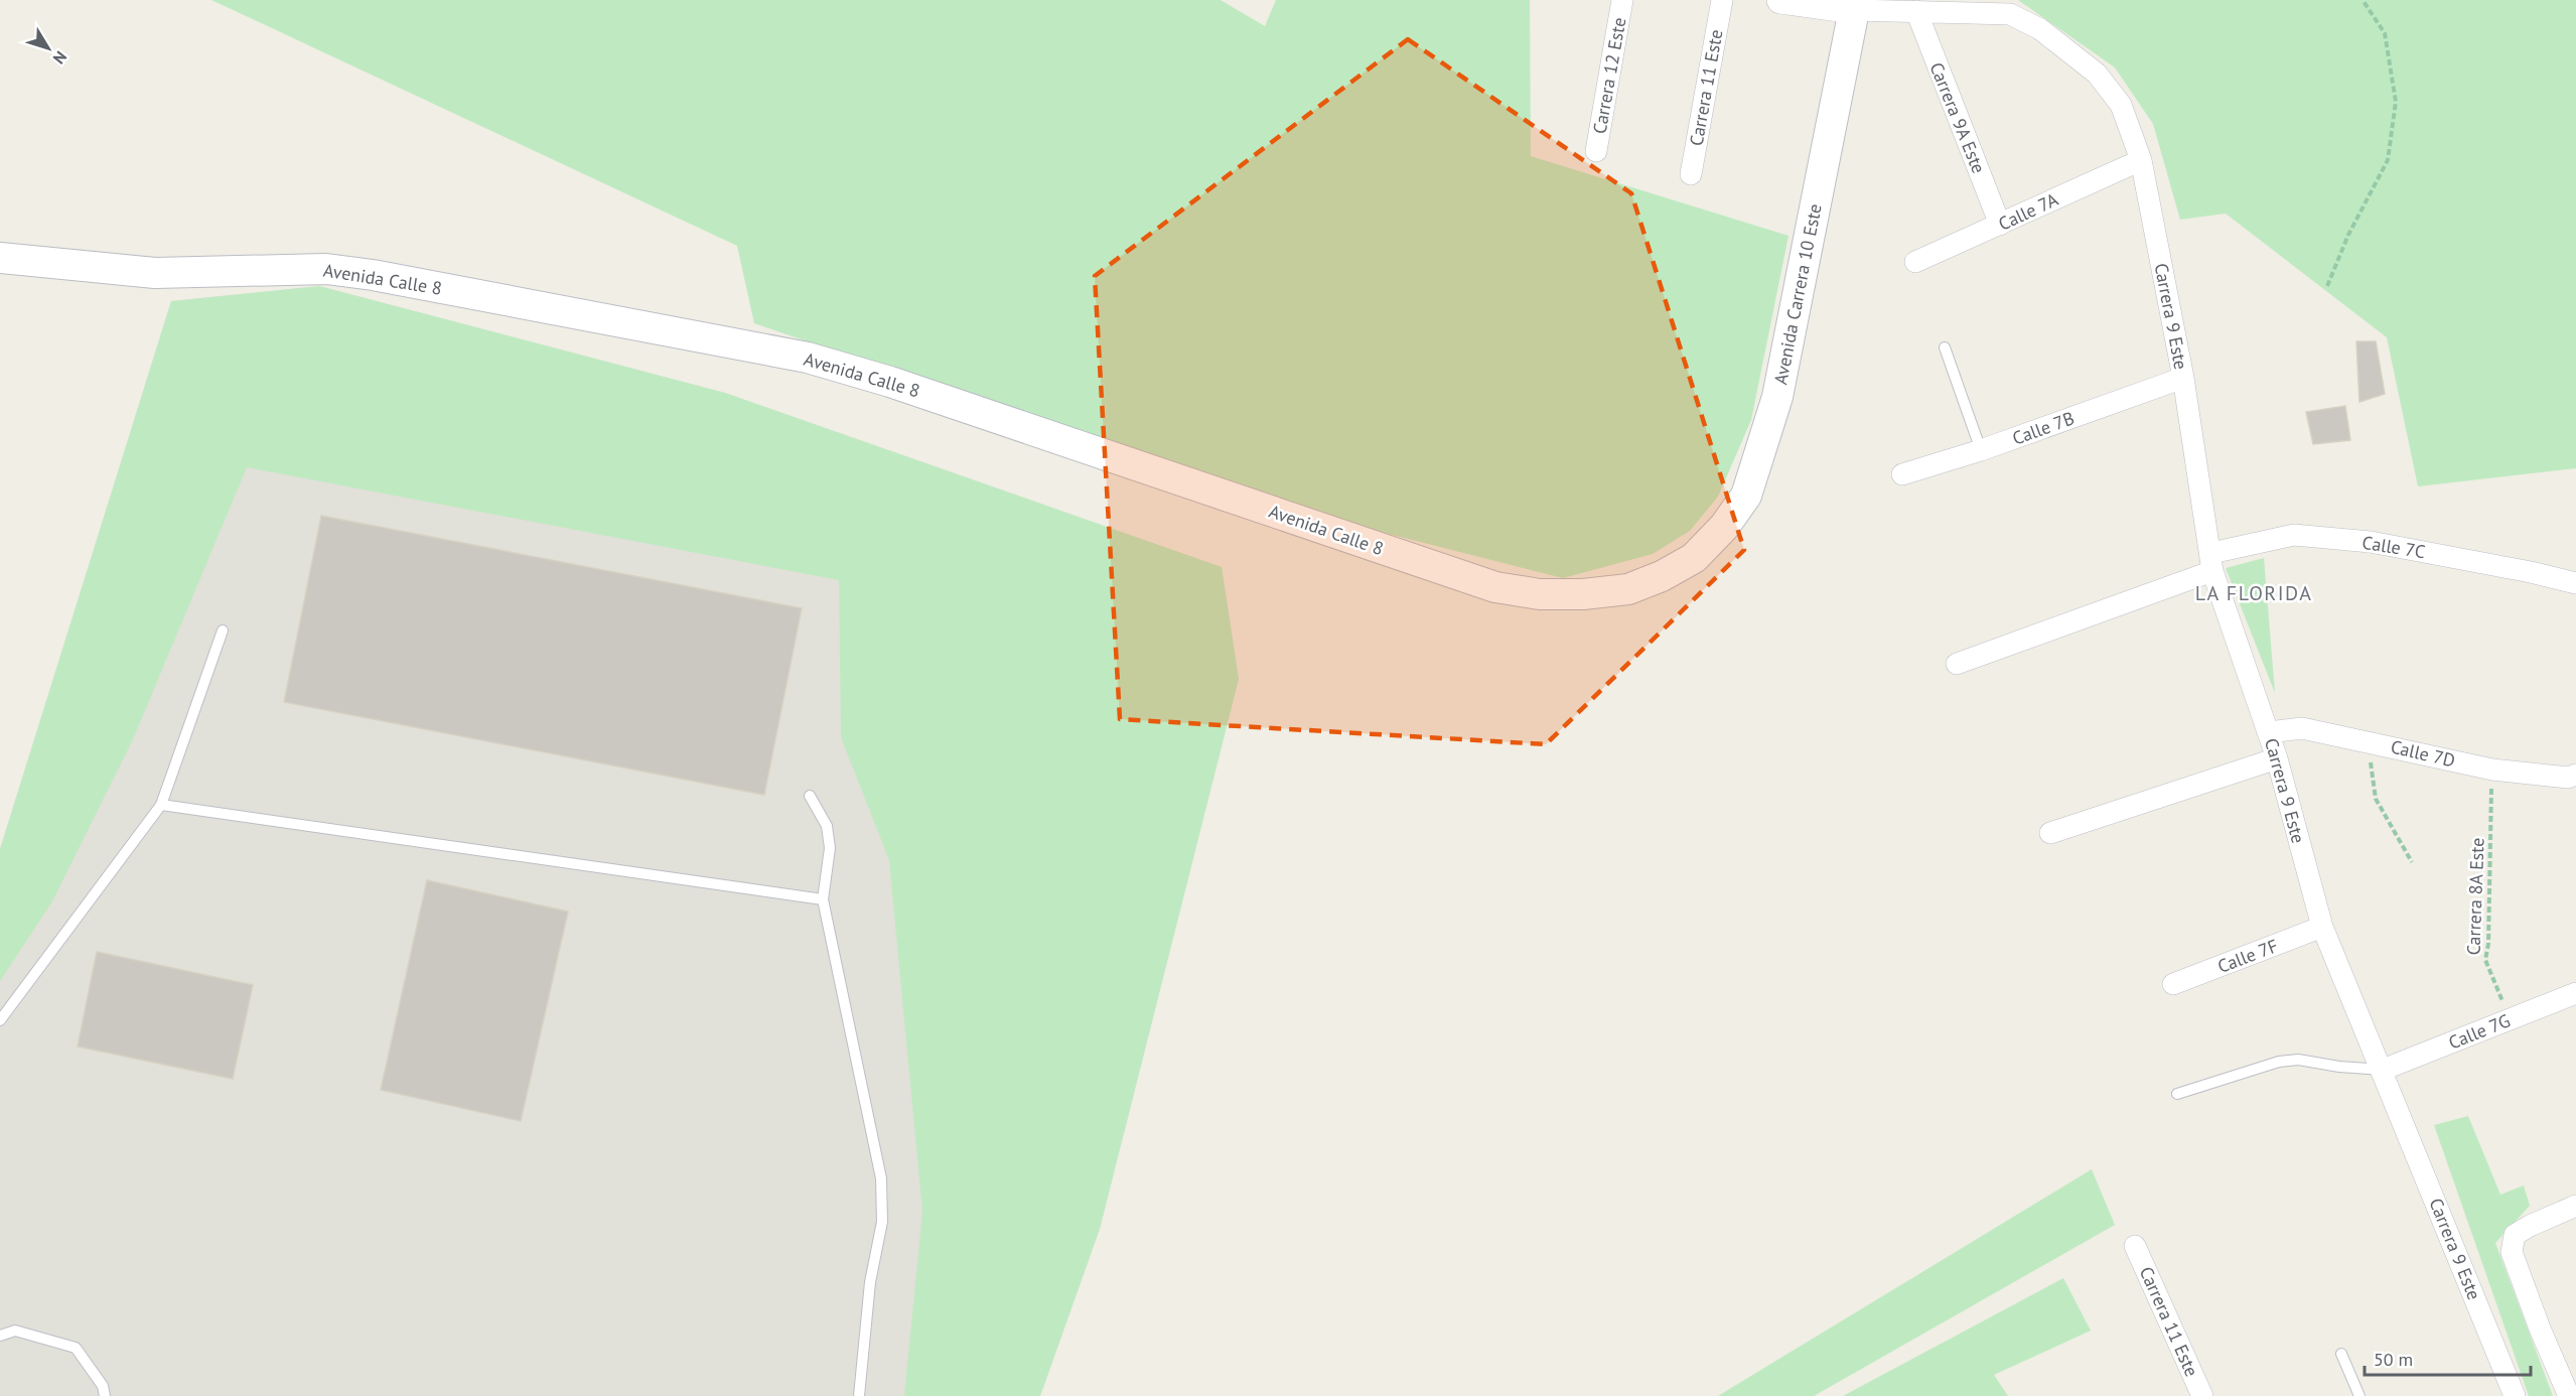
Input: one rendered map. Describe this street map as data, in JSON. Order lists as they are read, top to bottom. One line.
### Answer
{"streets":{"main road":["Avenida Calle 8","Avenida Carrera 10 Este"],"street":["Carrera 12 Este","Carrera 11 Este","Carrera 9A Este","Calle 7A","Carrera 9 Este","Calle 7B","Calle 7C","Calle 7D","Calle 7F","Calle 7G"],"path":["Carrera 8A Este"]},"crossings":[["Carrera 9A Este","Calle 7A"],["Carrera 9A Este","Carrera 9 Este"],["Calle 7A","Carrera 9 Este"],["Avenida Calle 8","Avenida Carrera 10 Este"],["Carrera 9 Este","Calle 7B"],["Carrera 9 Este","Calle 7C"],["Carrera 9 Este","Calle 7D"],["Carrera 9 Este","Calle 7F"],["Carrera 9 Este","Calle 7G"],["Calle 7D","Carrera 8A Este"],["Carrera 8A Este","Calle 7G"]],"districts":["LA FLORIDA"],"scale_bar":"50 m","north":"bottom right"}
